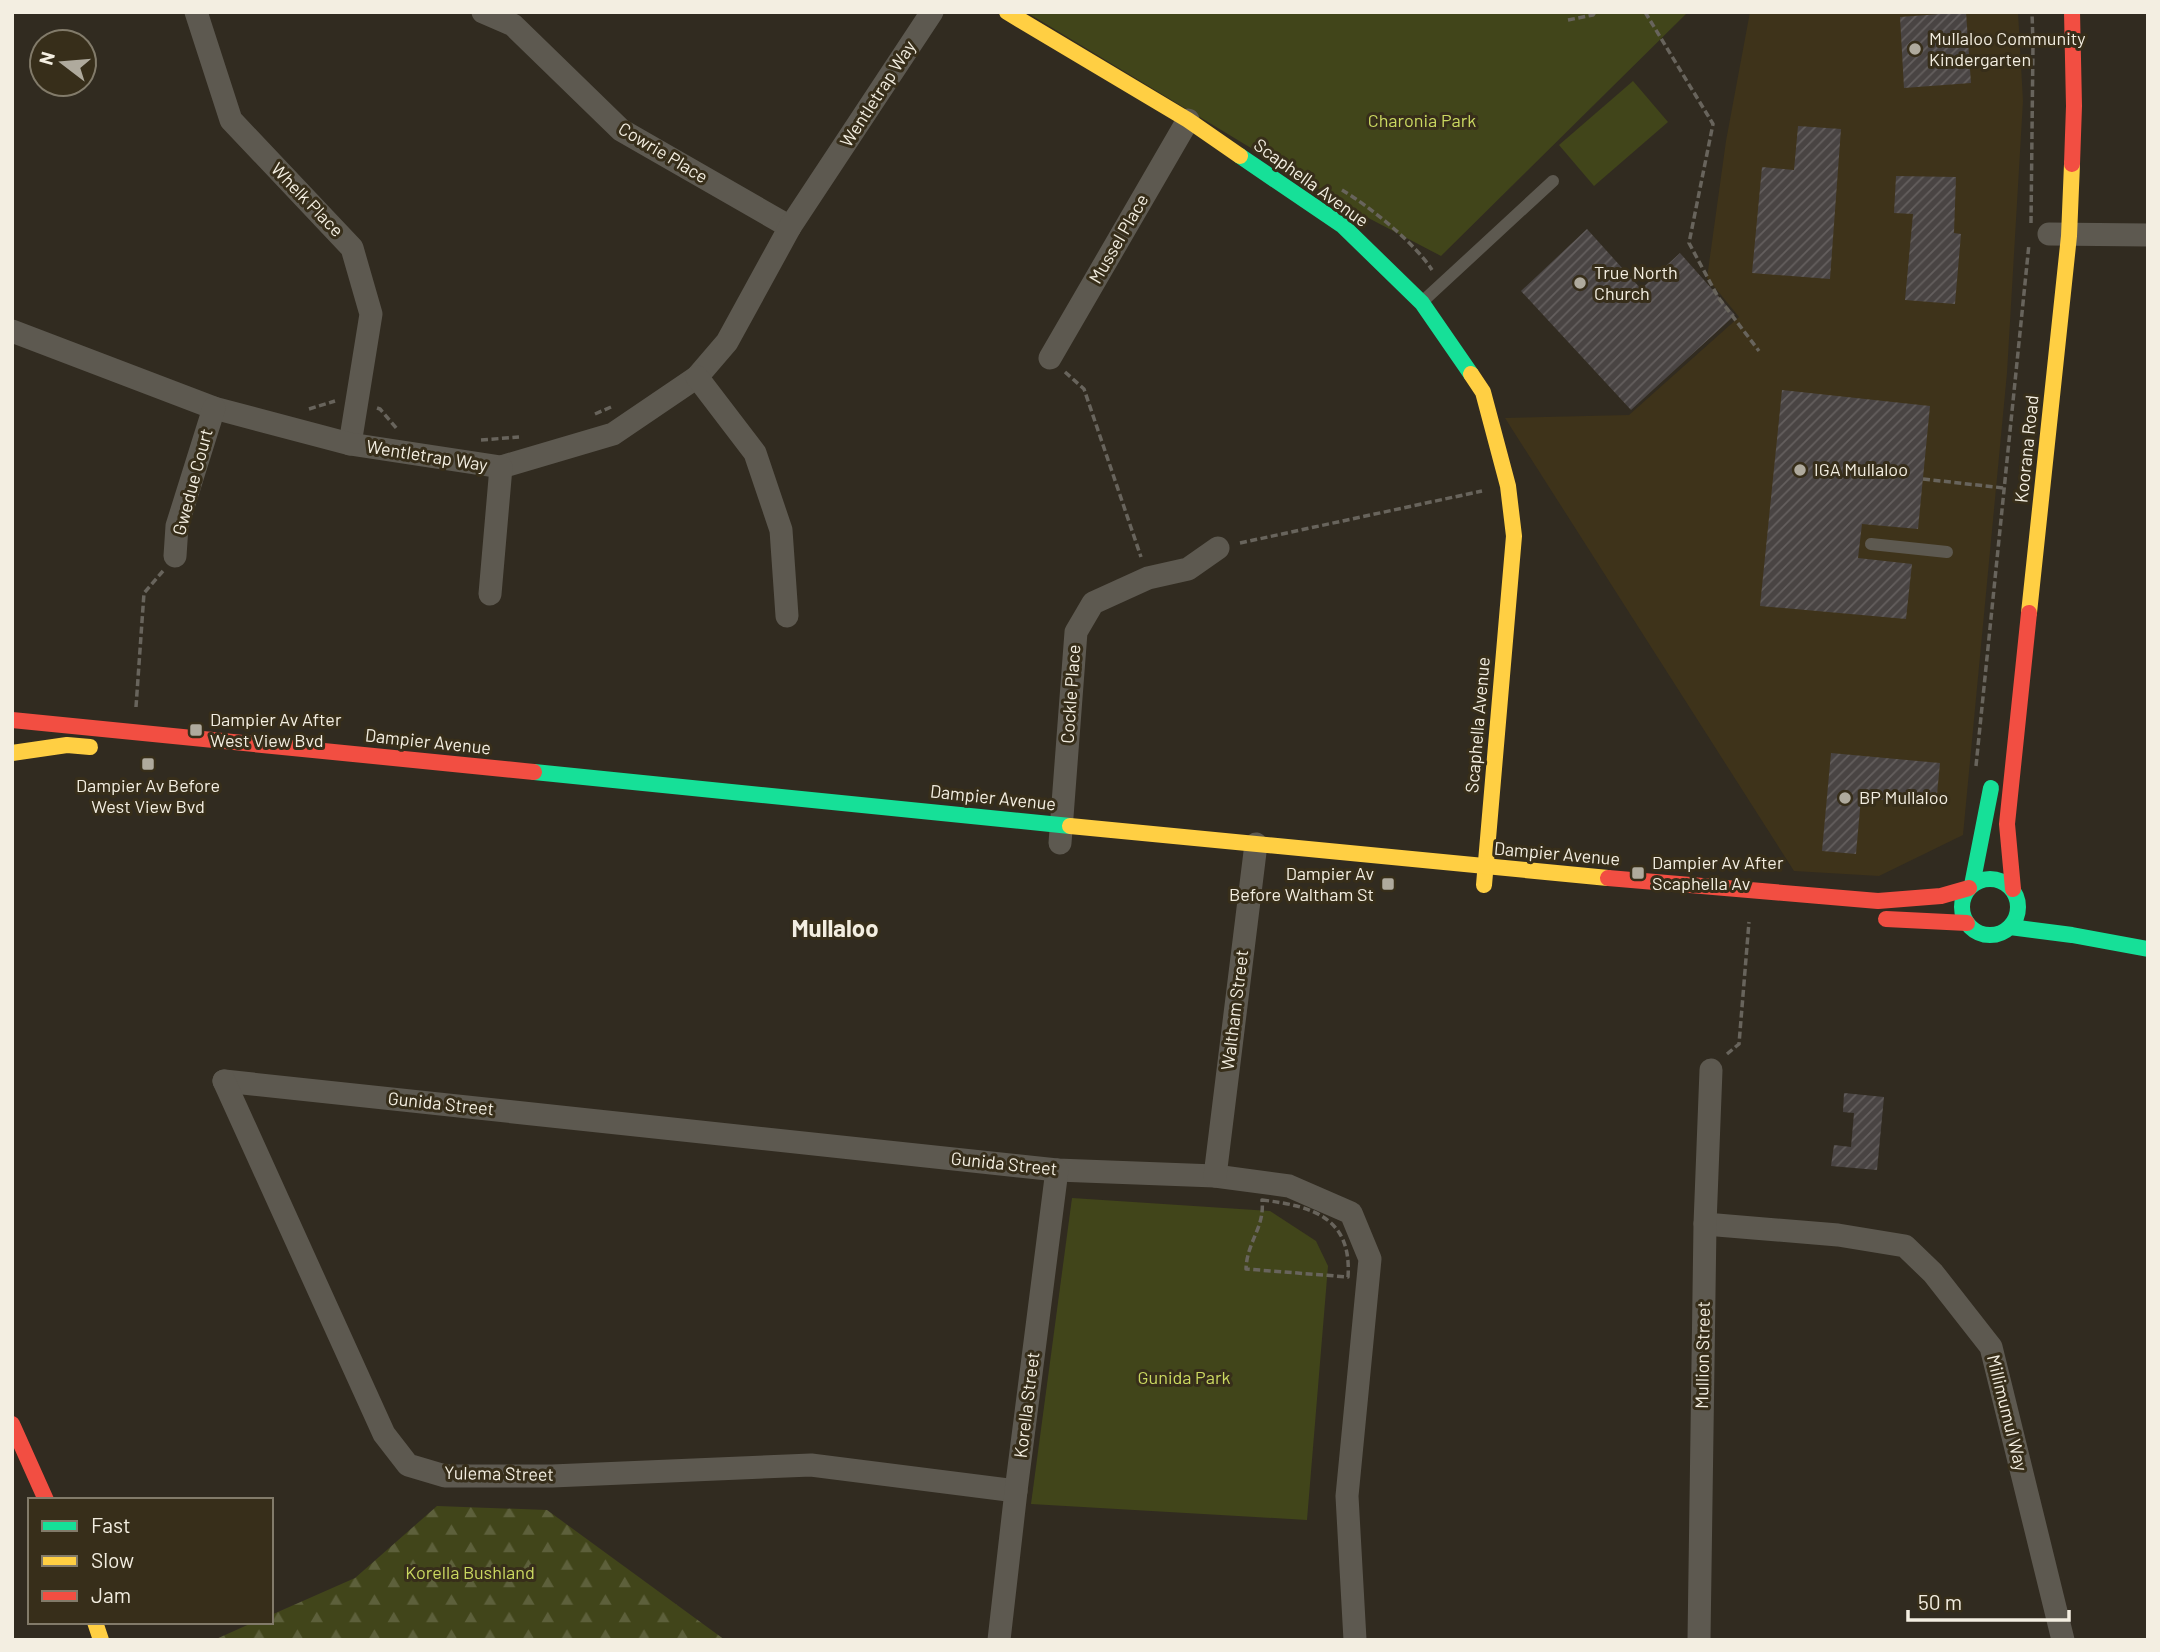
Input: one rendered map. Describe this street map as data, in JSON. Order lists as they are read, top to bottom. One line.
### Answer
{"streets":{"main road":["Scaphella Avenue","Koorana Road","Dampier Avenue"],"street":["Wentletrap Way","Cowrie Place","Whelk Place","Mussel Place","Gwedue Court","Cockle Place","Waltham Street","Gunida Street","Mullion Street","Korella Street","Millimumul Way","Yulema Street"]},"crossings":[["Wentletrap Way","Cowrie Place"],["Wentletrap Way","Whelk Place"],["Wentletrap Way","Gwedue Court"],["Scaphella Avenue","Mussel Place"],["Scaphella Avenue","Dampier Avenue"],["Koorana Road","Dampier Avenue"],["Cockle Place","Dampier Avenue"],["Dampier Avenue","Waltham Street"],["Waltham Street","Gunida Street"],["Gunida Street","Korella Street"],["Gunida Street","Yulema Street"],["Mullion Street","Millimumul Way"],["Korella Street","Yulema Street"]],"districts":["Mullaloo"],"parks":["Charonia Park","Gunida Park","Korella Bushland"],"places":{"other":["Mullaloo Community Kindergarten","True North Church","IGA Mullaloo","BP Mullaloo"],"transit":["Dampier Av After West View Bvd","Dampier Av Before West View Bvd","Dampier Av After Scaphella Av","Dampier Av Before Waltham St"]},"legend":["Fast","Slow","Jam"],"scale_bar":"50 m","north":"left"}
